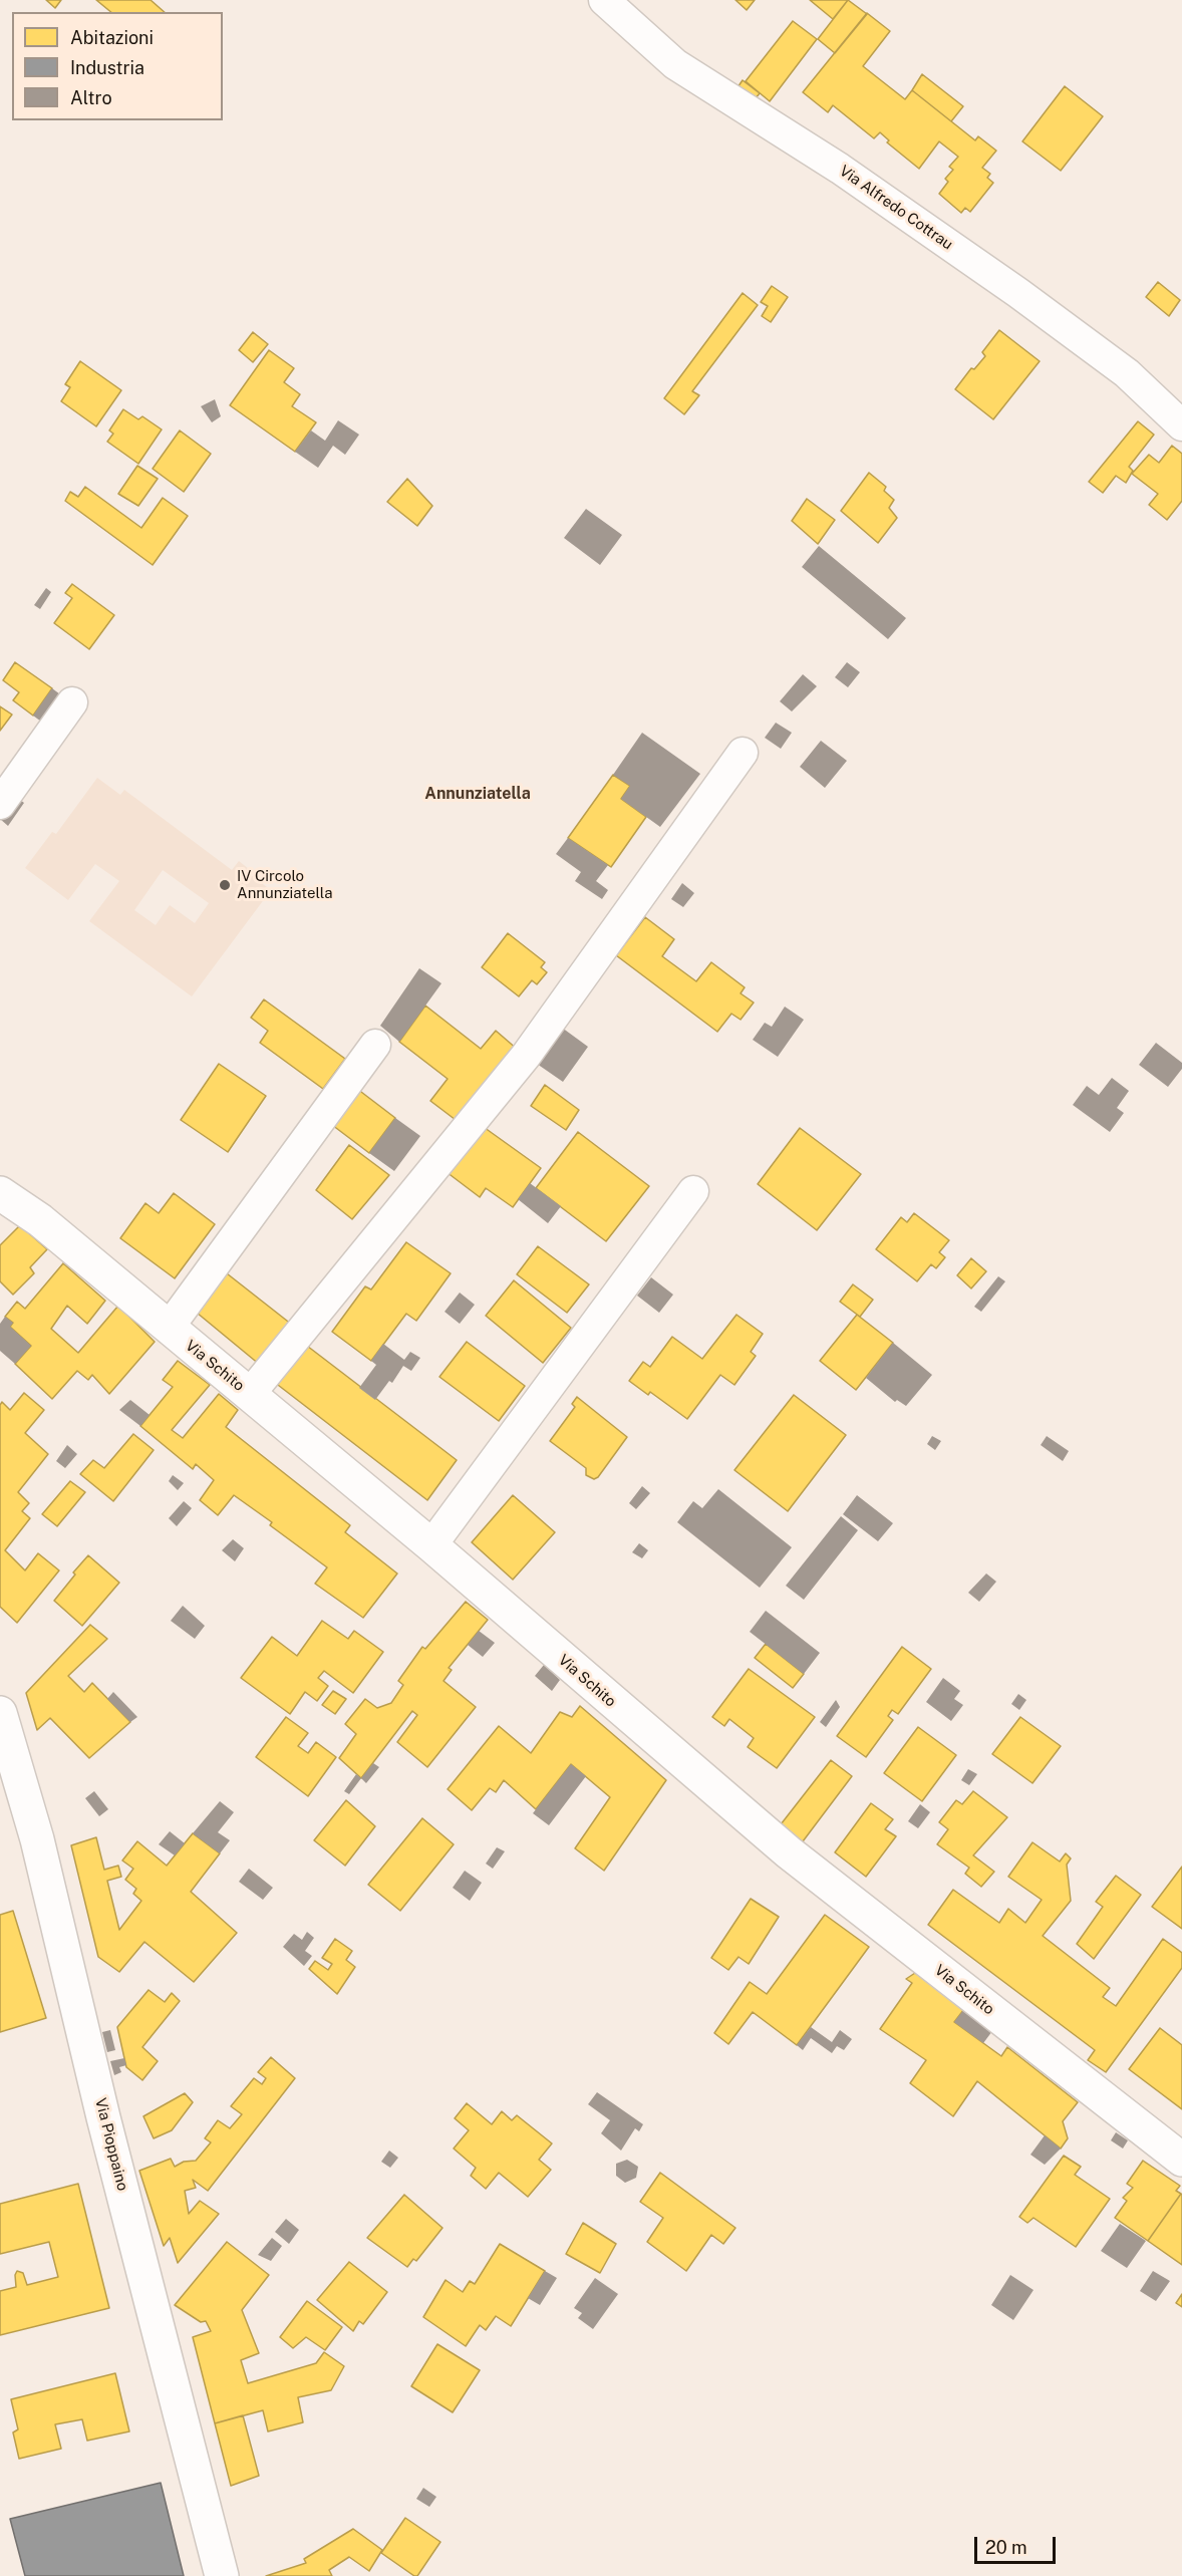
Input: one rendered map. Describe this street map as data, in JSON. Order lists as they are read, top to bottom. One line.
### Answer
{"streets":{"street":["Via Alfredo Cottrau","Via Schito","Via Pioppaino"]},"districts":["Annunziatella"],"places":["IV Circolo Annunziatella"],"legend":["Abitazioni","Industria","Altro"],"scale_bar":"20 m"}
